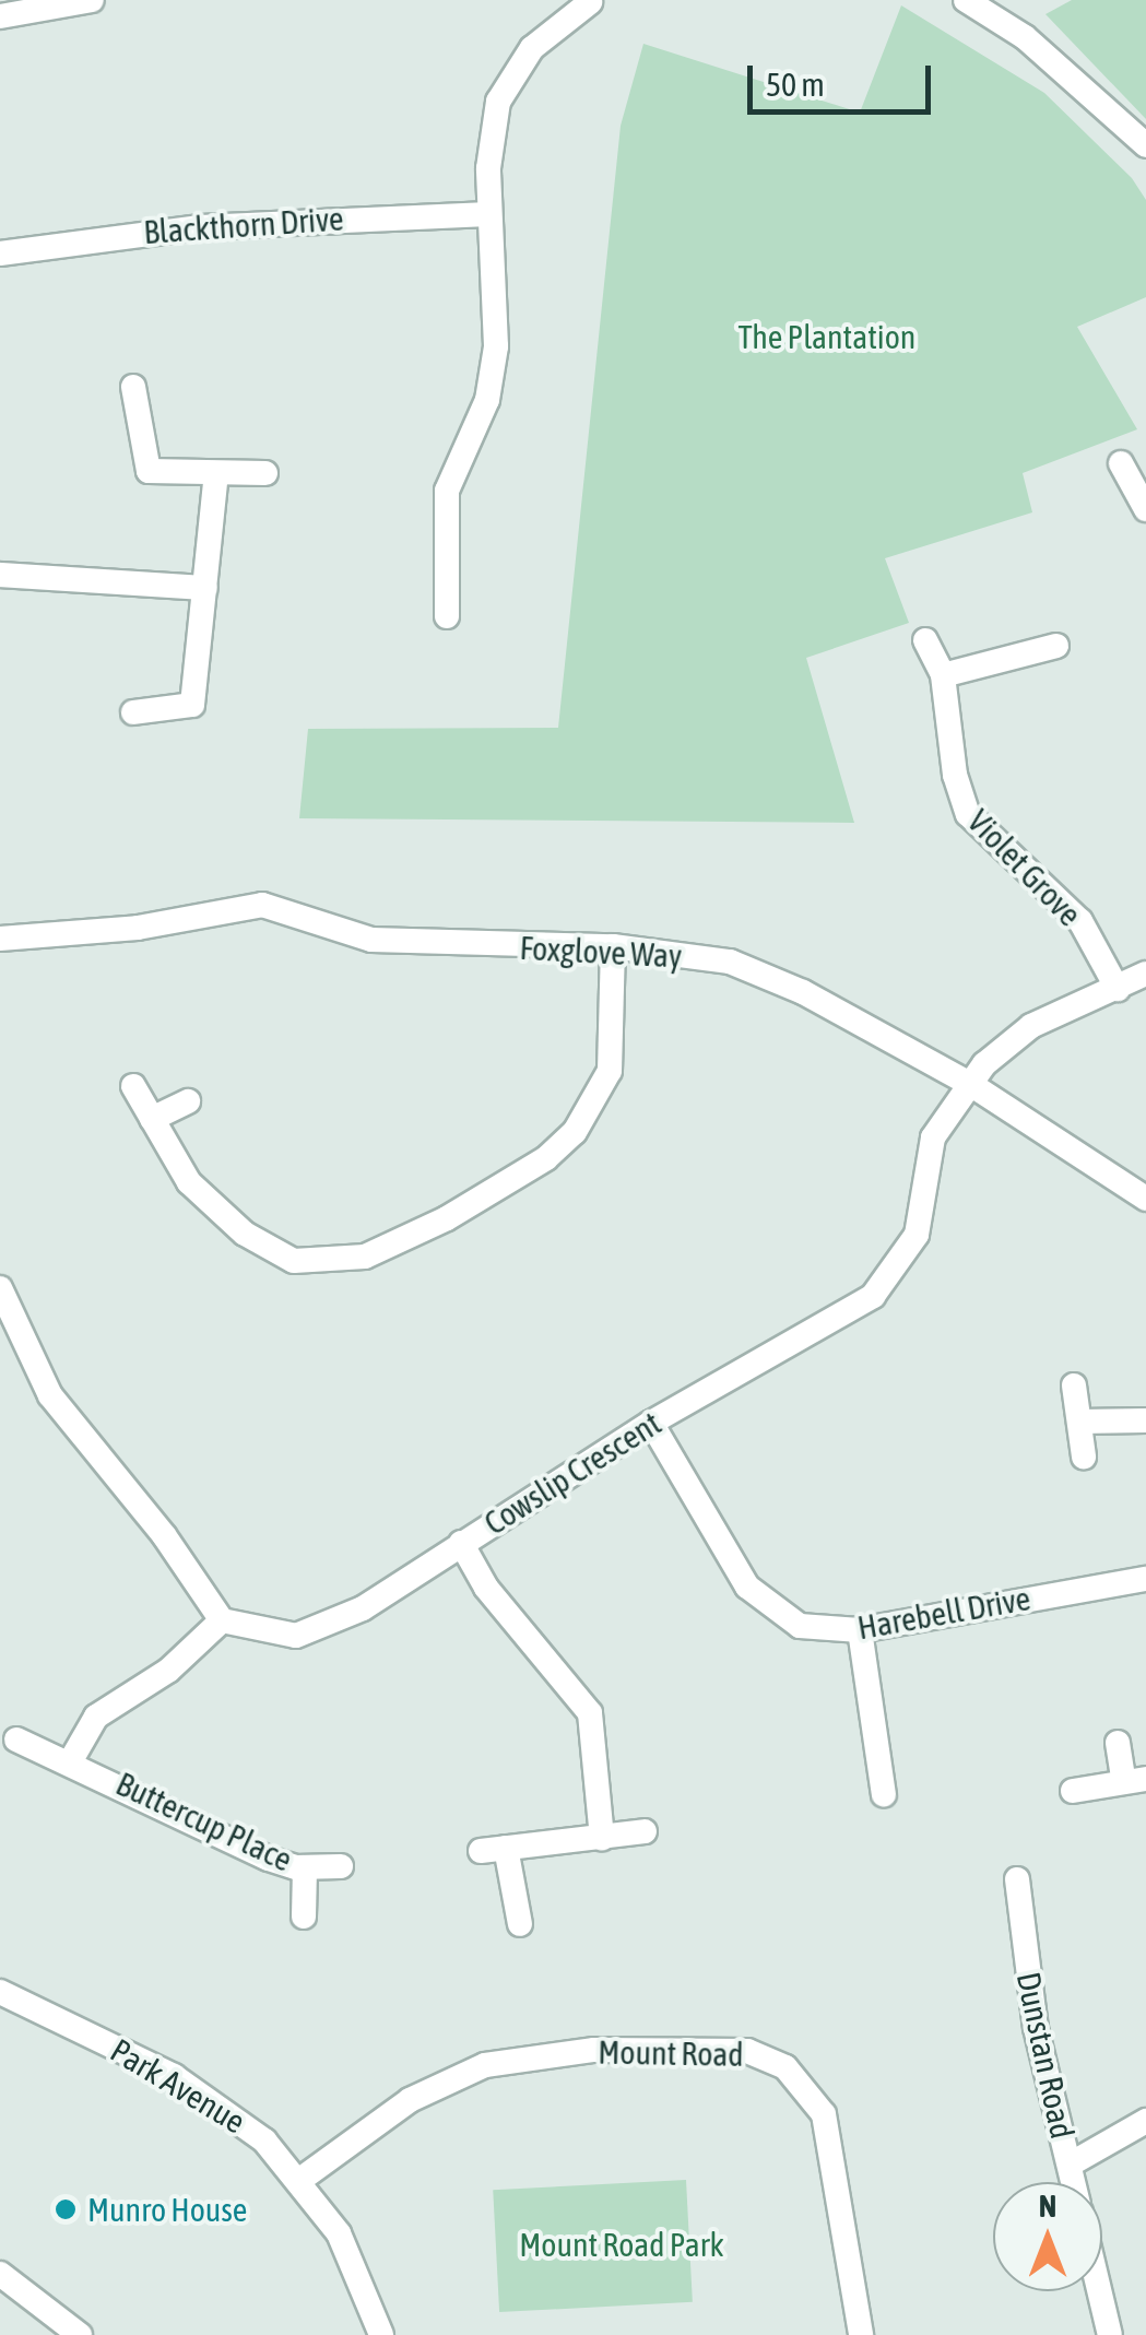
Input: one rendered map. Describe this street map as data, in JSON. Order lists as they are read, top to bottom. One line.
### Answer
{"streets":{"street":["Blackthorn Drive","Violet Grove","Foxglove Way","Cowslip Crescent","Harebell Drive","Buttercup Place","Mount Road","Dunstan Road","Park Avenue"]},"crossings":[["Violet Grove","Cowslip Crescent"],["Foxglove Way","Cowslip Crescent"],["Cowslip Crescent","Harebell Drive"],["Mount Road","Park Avenue"]],"parks":["The Plantation","Mount Road Park"],"places":["Munro House"],"scale_bar":"50 m","north":"top"}
